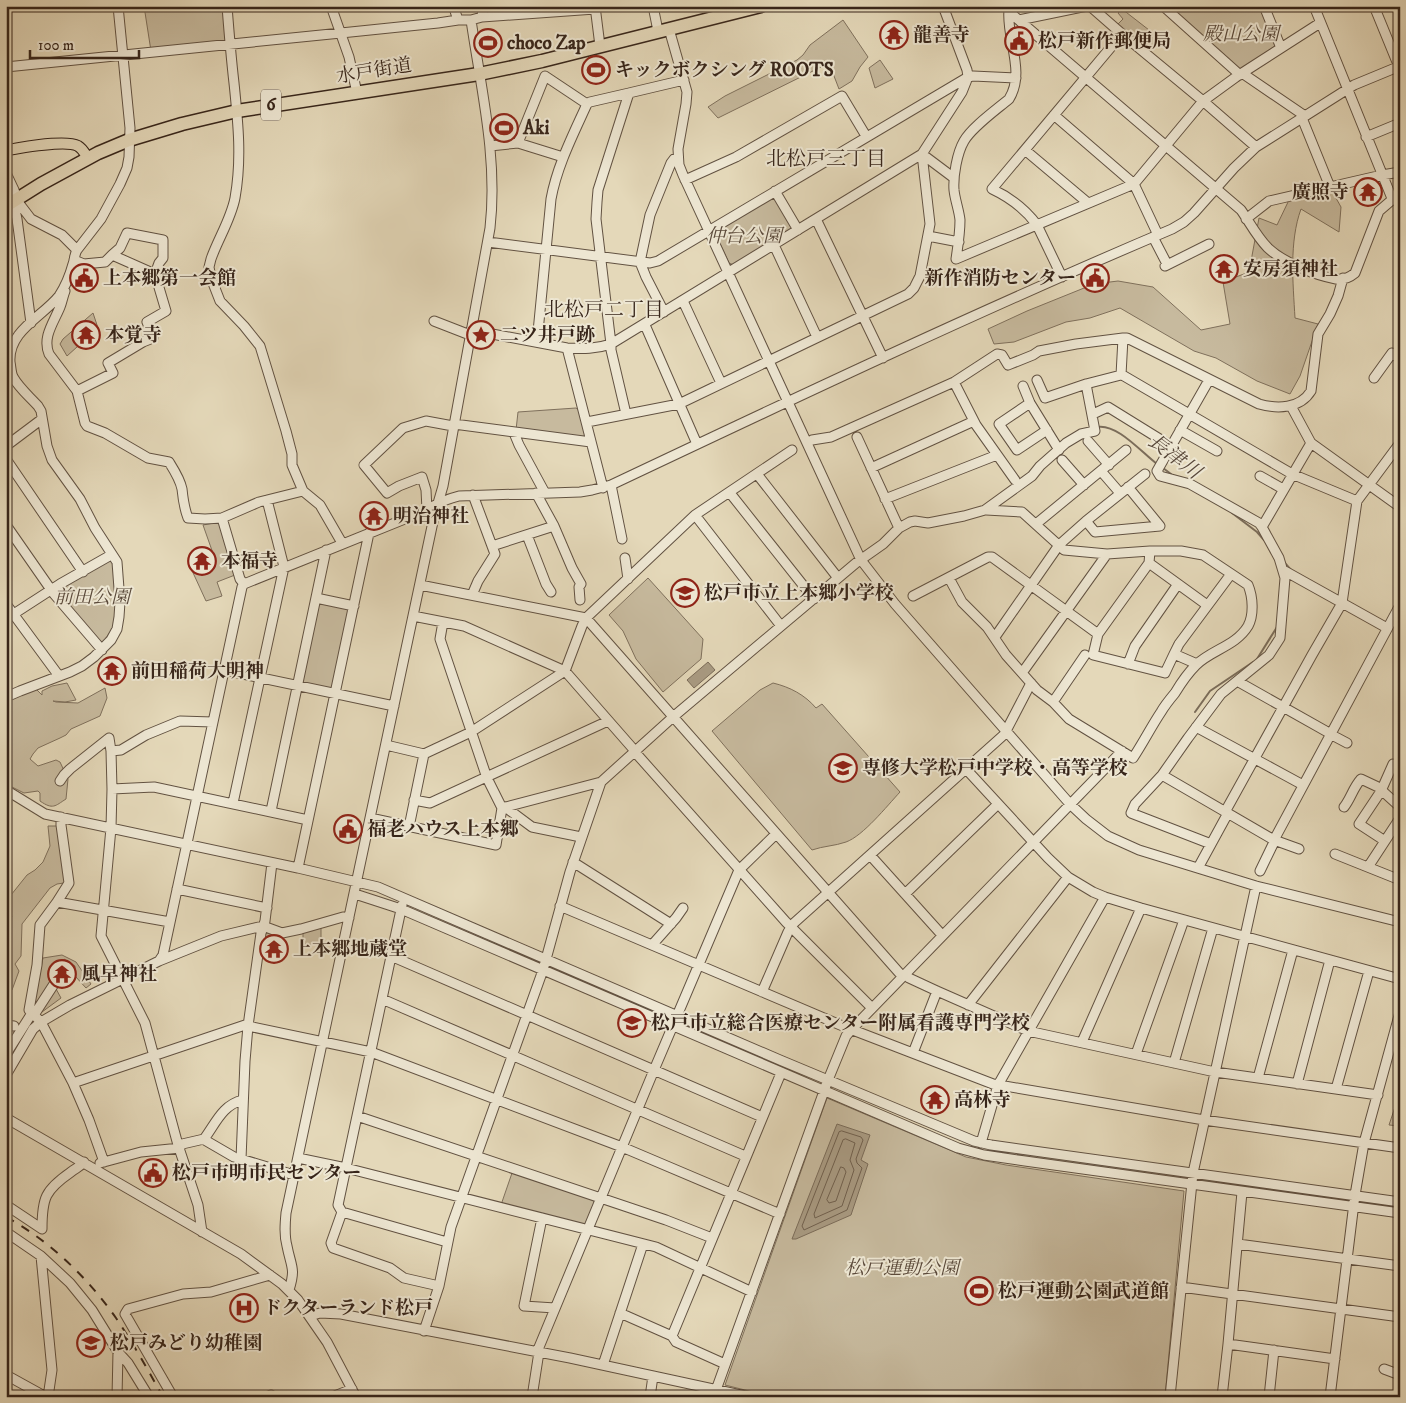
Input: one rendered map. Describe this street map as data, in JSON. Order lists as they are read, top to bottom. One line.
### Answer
{"streets":{"highway":["水戸街道","6"]},"districts":["北松戸三丁目","北松戸二丁目"],"water":["長津川"],"parks":["殿山公園","仲台公園","前田公園","松戸運動公園"],"places":{"temple":["龍善寺","廣照寺","安房須神社","本覚寺","明治神社","本福寺","前田稲荷大明神","上本郷地蔵堂","風早神社","高林寺"],"public building":["松戸新作郵便局","上本郷第一会館","新作消防センター","福老ハウス上本郷","松戸市明市民センター"],"sports":["choco Zap","キックボクシング ROOTS","Aki","松戸運動公園武道館"],"place":["二ツ井戸跡"],"school or university":["松戸市立上本郷小学校","専修大学松戸中学校・高等学校","松戸市立総合医療センター附属看護専門学校","松戸みどり幼稚園"],"hospital":["ドクターランド松戸"]},"scale_bar":"100 m"}
